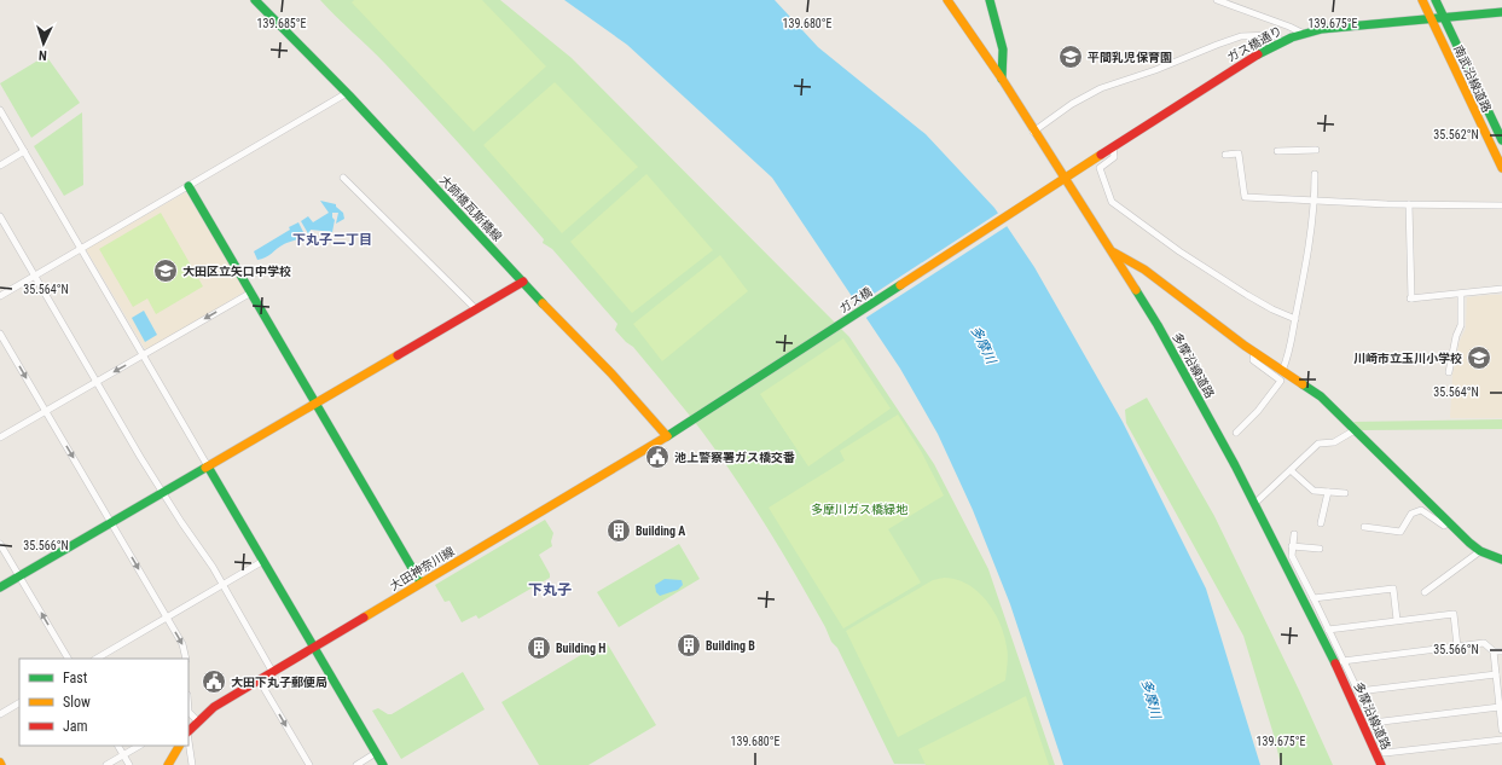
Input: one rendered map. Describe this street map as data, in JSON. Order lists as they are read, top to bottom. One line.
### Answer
{"streets":{"street":["ガス橋通り","南武沿線道路","大師橋瓦斯橋線","ガス橋","多摩沿線道路","大田神奈川線"]},"crossings":[["ガス橋通り","南武沿線道路"],["ガス橋通り","ガス橋"],["ガス橋通り","多摩沿線道路"],["大師橋瓦斯橋線","ガス橋"],["大師橋瓦斯橋線","大田神奈川線"],["ガス橋","大田神奈川線"]],"districts":["下丸子二丁目","下丸子"],"water":["多摩川"],"parks":["多摩川ガス橋緑地"],"places":{"school or university":["平間乳児保育園","大田区立矢口中学校","川崎市立玉川小学校"],"public building":["池上警察署ガス橋交番","大田下丸子郵便局"],"building":["Building A","Building B","Building H"]},"legend":["Fast","Slow","Jam"],"north":"bottom","coordinates":["139.685°E","139.680°E","139.675°E","35.562°N","35.564°N","35.566°N"]}
